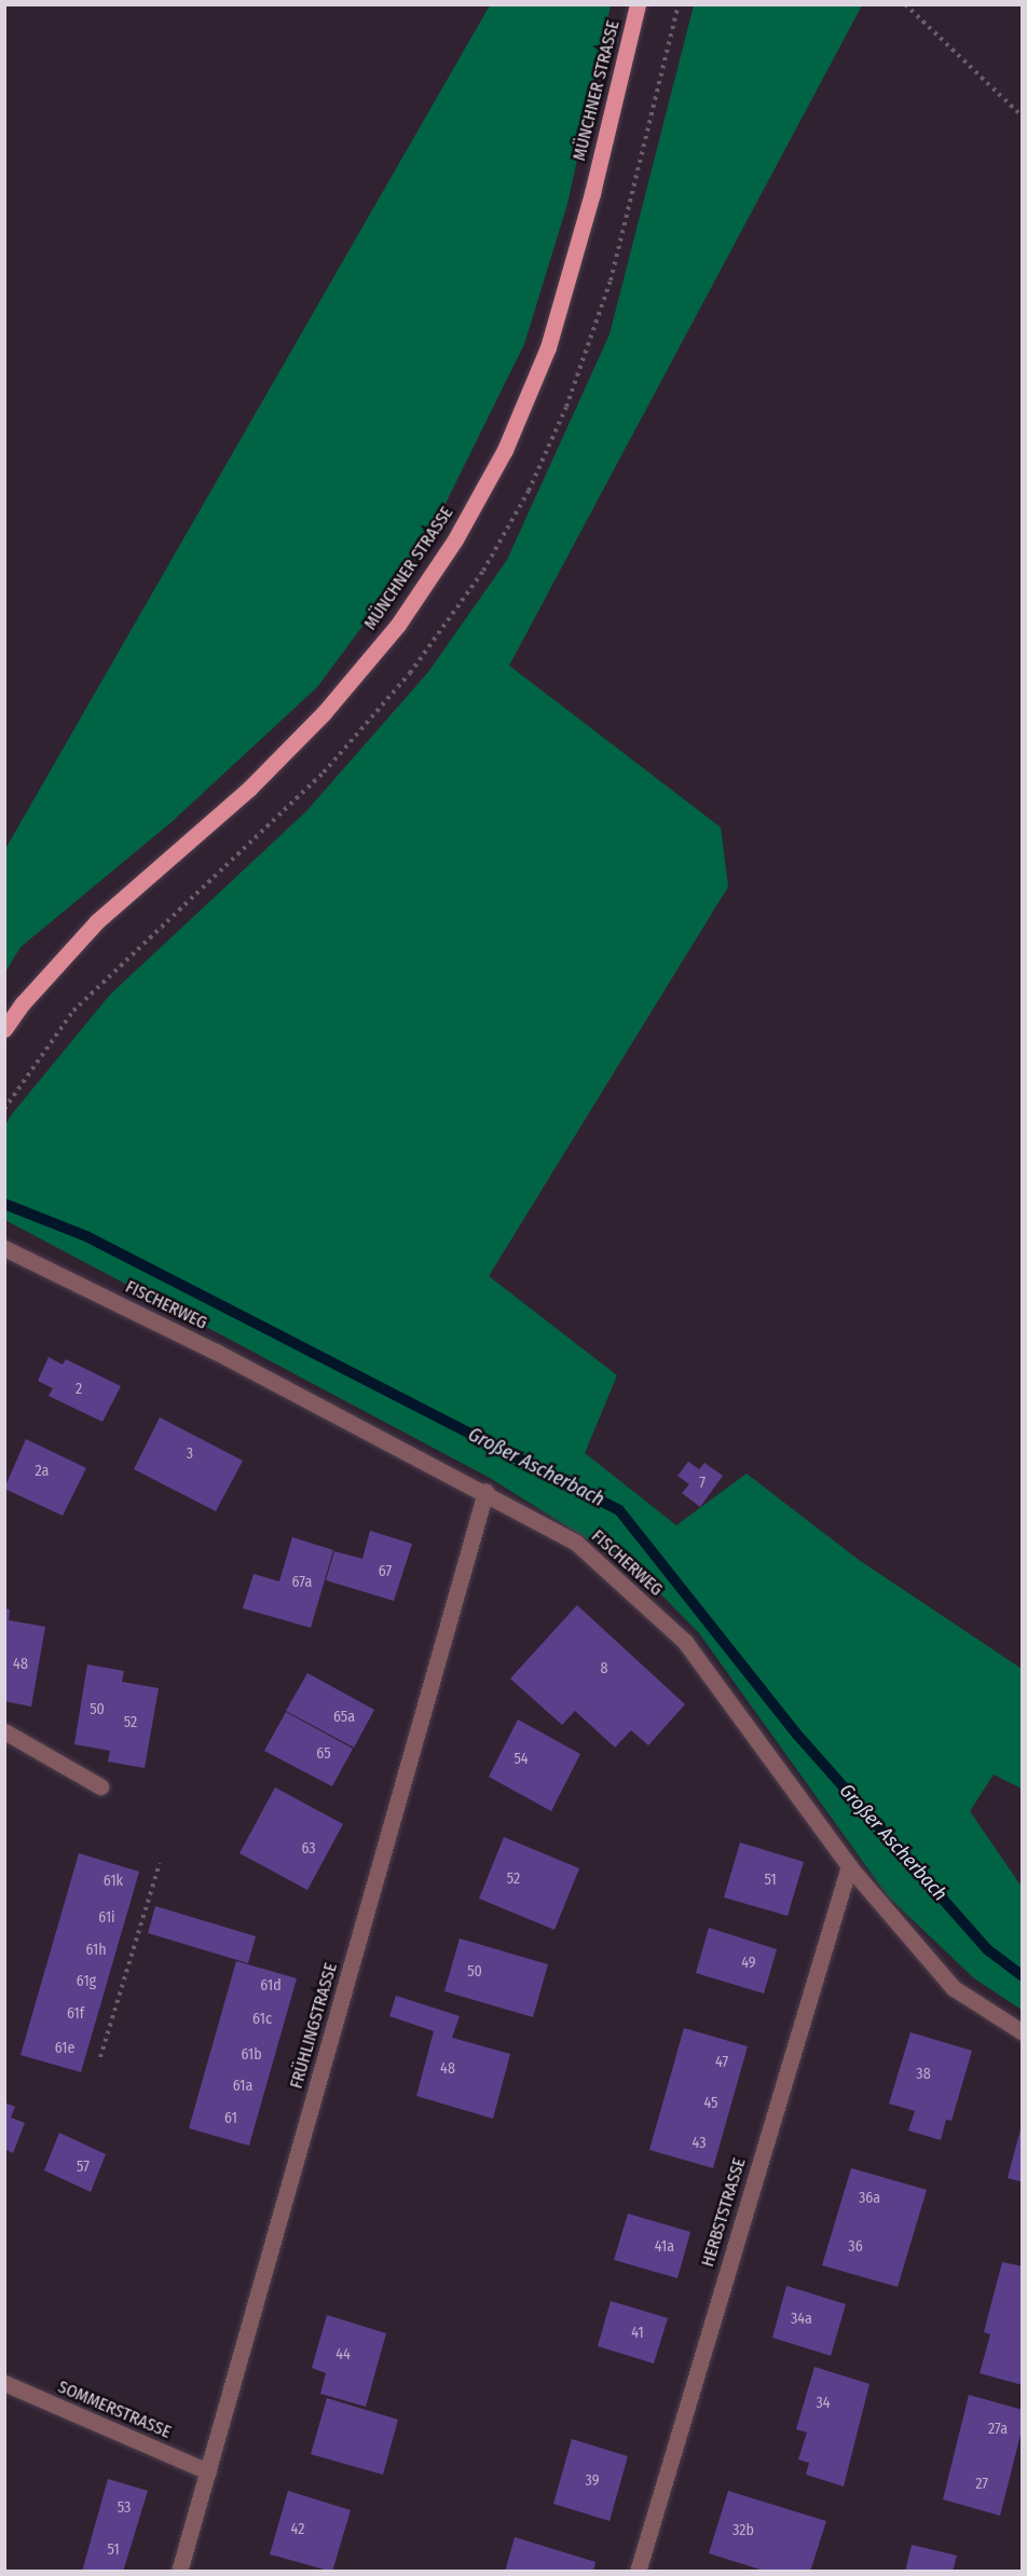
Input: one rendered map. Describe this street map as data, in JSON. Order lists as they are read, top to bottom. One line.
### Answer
{"streets":{"main road":["MÜNCHNER STRASSE"],"street":["FISCHERWEG","FRÜHLINGSTRASSE","HERBSTSTRASSE","SOMMERSTRASSE"]},"crossings":[["FISCHERWEG","FRÜHLINGSTRASSE"],["FISCHERWEG","HERBSTSTRASSE"],["FRÜHLINGSTRASSE","SOMMERSTRASSE"]],"water":["Großer Ascherbach"],"house_numbers":["2","3","2a","7","67","67a","48","8","50","65a","52","65","54","63","52","51","61k","61i","61h","49","50","61g","61d","61f","61c","61e","61b","47","48","38","61a","45","61","43","57","36a","41a","36","34a","41","44","34","27a","39","27","53","42","32b","51"]}
